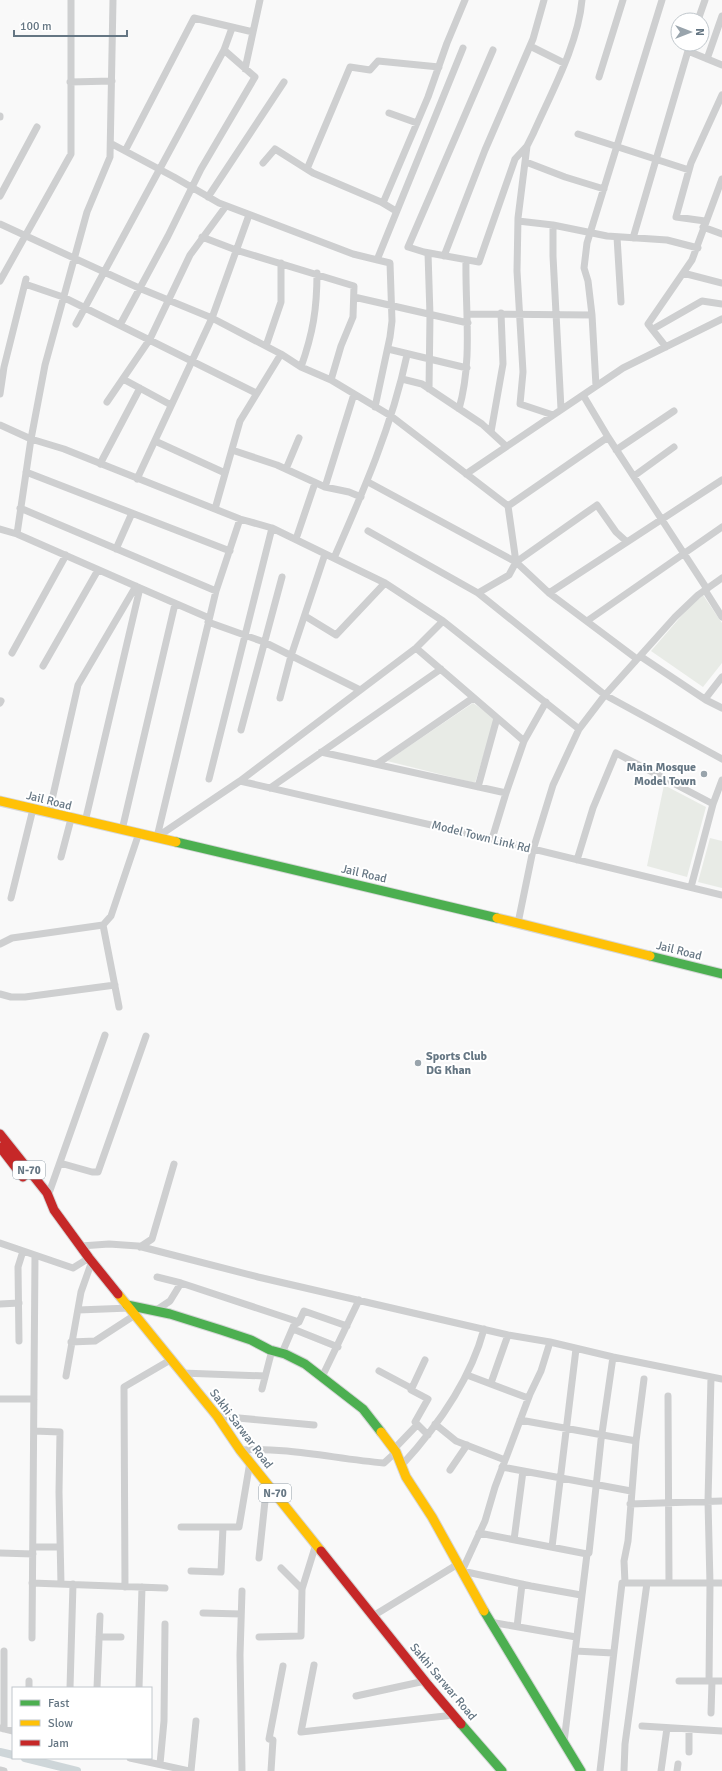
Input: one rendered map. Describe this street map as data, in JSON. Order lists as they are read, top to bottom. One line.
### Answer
{"streets":{"main road":["Jail Road","N-70","Sakhi Sarwar Road"],"street":["Model Town Link Rd"]},"crossings":[["N-70","Sakhi Sarwar Road"]],"places":["Main Mosque Model Town","Sports Club DG Khan"],"legend":["Fast","Slow","Jam"],"scale_bar":"100 m","north":"right"}
